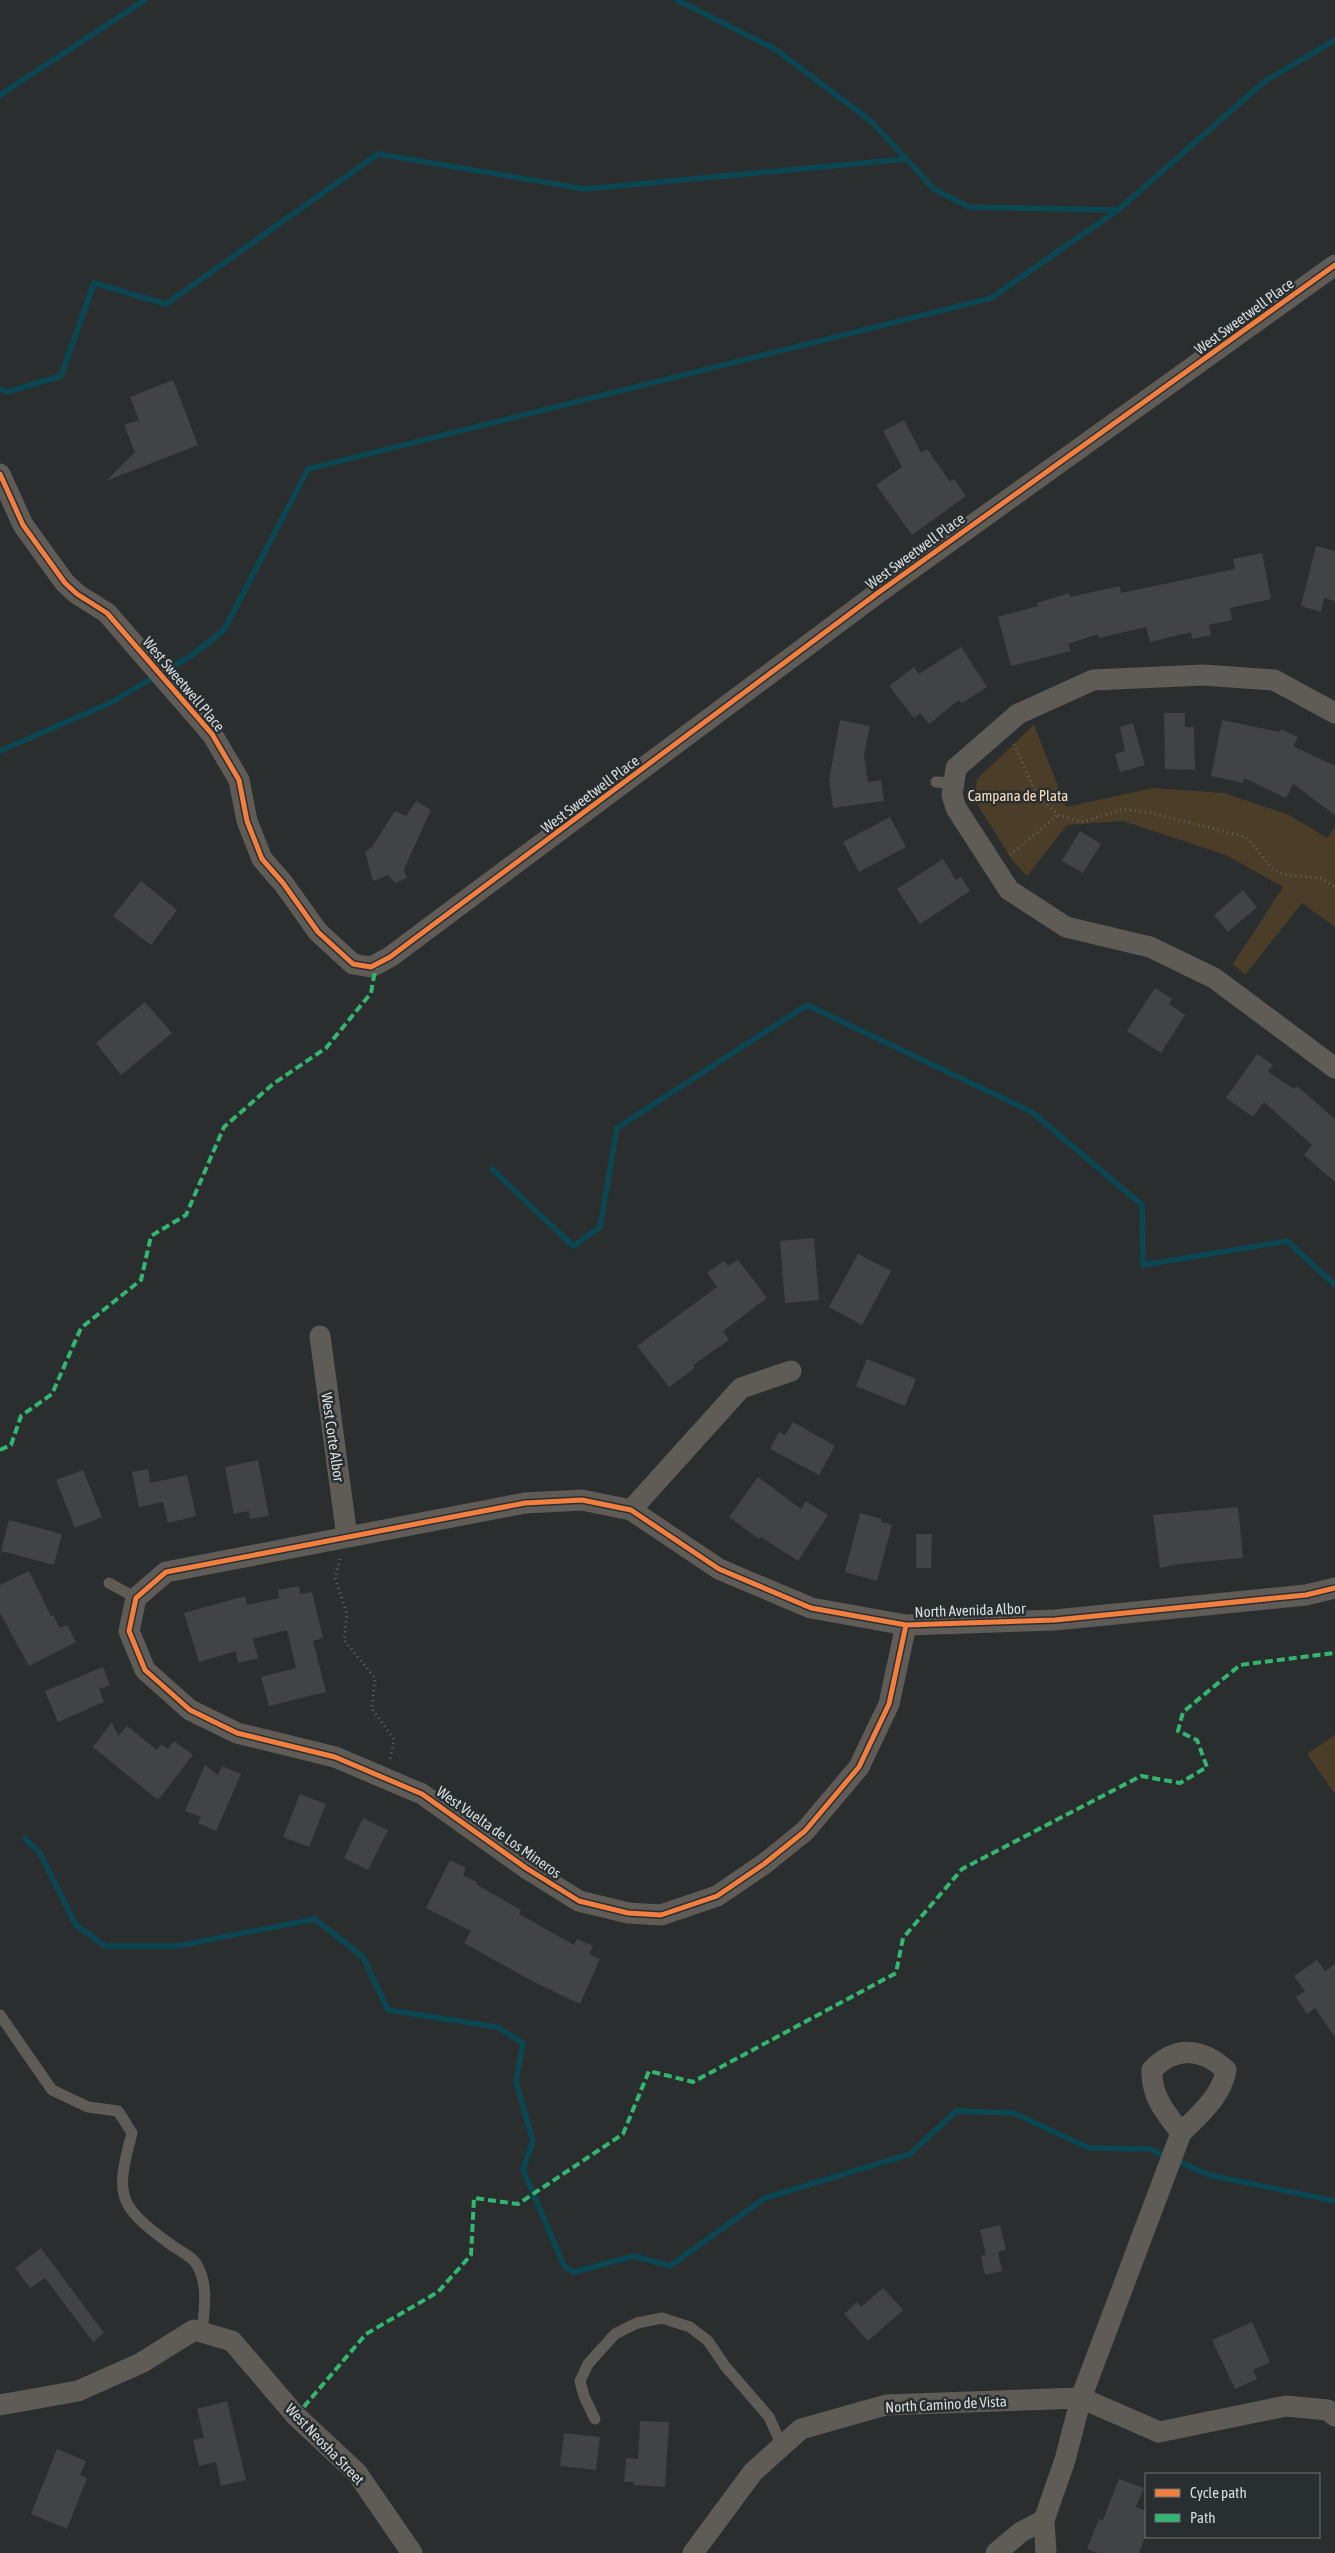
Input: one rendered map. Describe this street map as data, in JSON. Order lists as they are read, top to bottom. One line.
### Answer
{"streets":{"street":["West Sweetwell Place","West Corte Albor","North Avenida Albor","West Vuelta de Los Mineros","North Camino de Vista","West Neosha Street"]},"crossings":[["North Avenida Albor","West Vuelta de Los Mineros"]],"parks":["Campana de Plata"],"legend":["Cycle path","Path"]}
